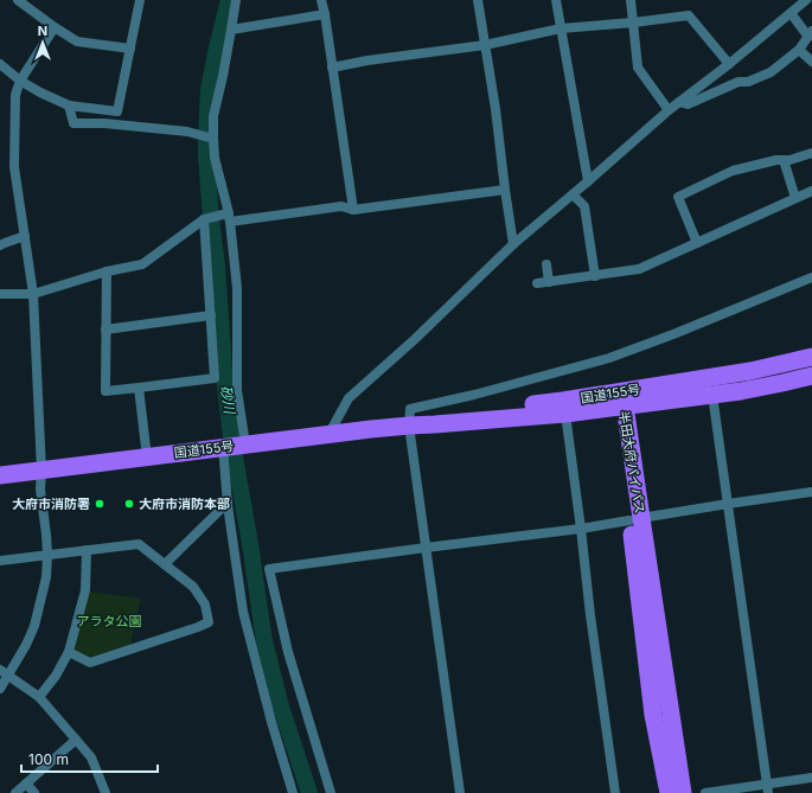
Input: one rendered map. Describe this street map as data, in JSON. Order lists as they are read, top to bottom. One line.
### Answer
{"streets":{"highway":["国道155号","半田大府パイパス"]},"crossings":[["国道155号","半田大府パイパス"]],"water":["砂川"],"parks":["アラタ公園"],"places":["大府市消防署","大府市消防本部"],"scale_bar":"100 m","north":"top"}
